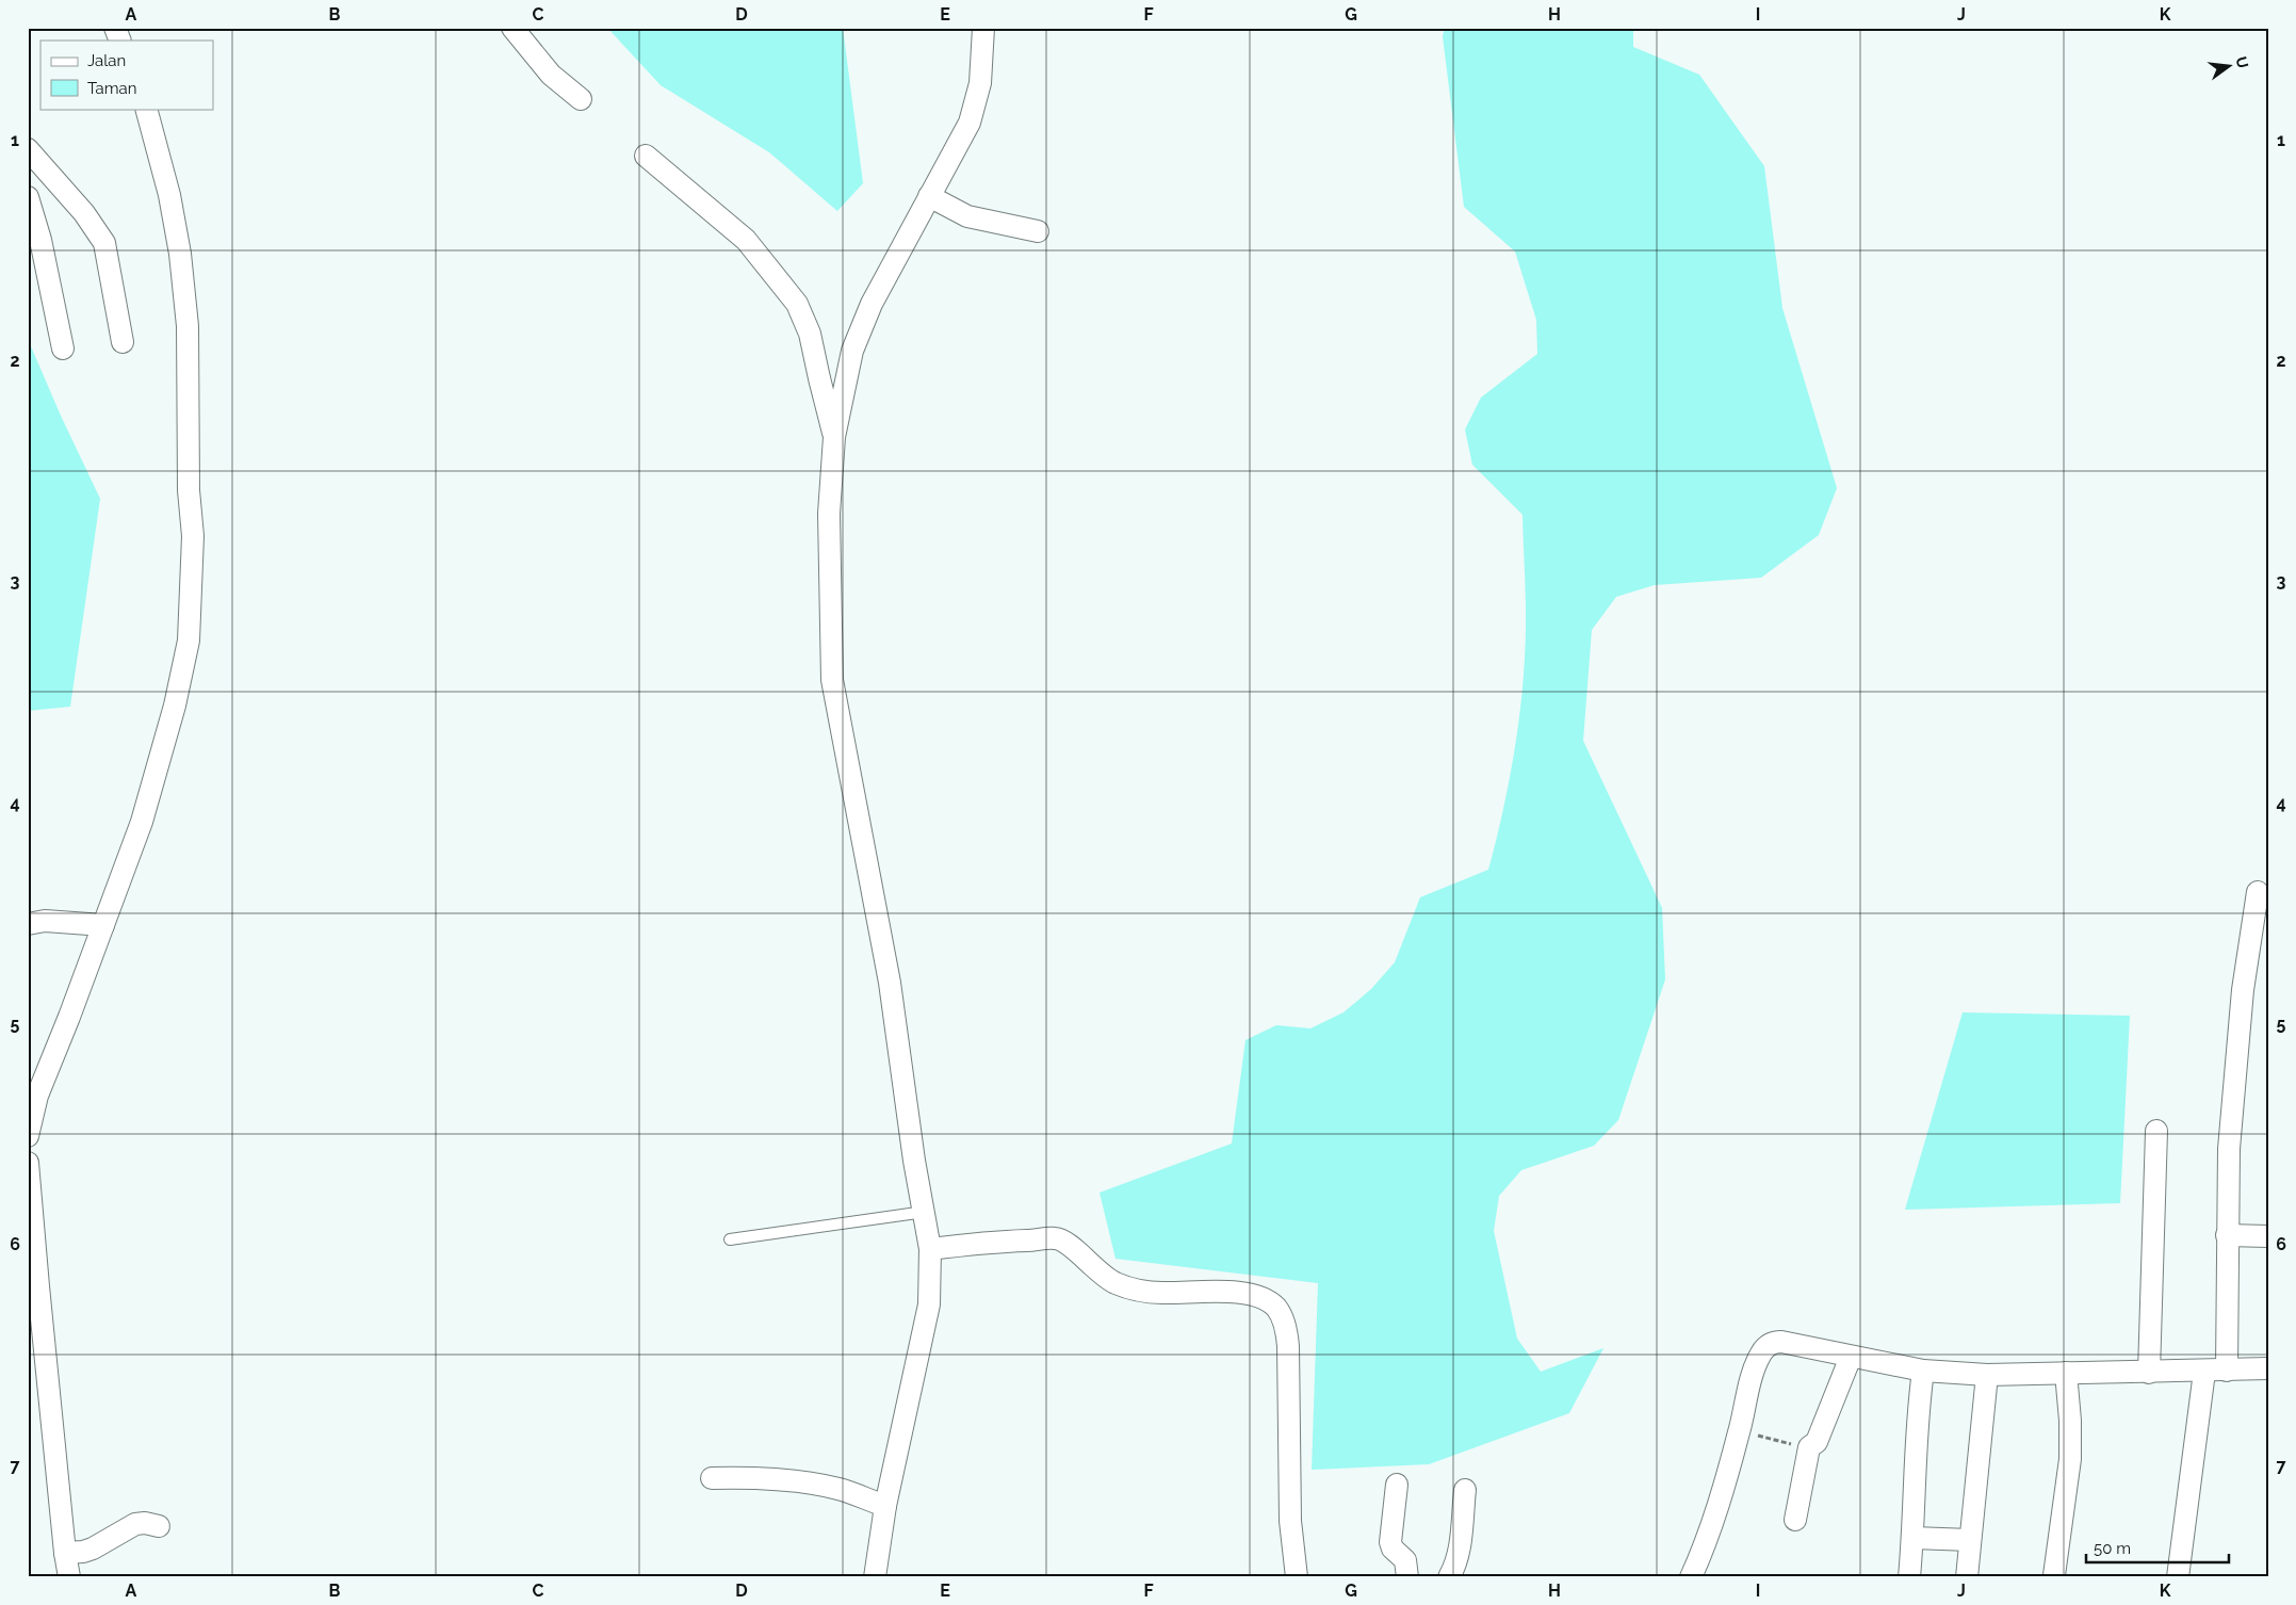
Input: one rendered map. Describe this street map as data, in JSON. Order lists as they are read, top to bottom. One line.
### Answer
{"legend":["Jalan","Taman"],"scale_bar":"50 m","north":"right","grid":{"columns":["A","B","C","D","E","F","G","H","I","J","K"],"rows":["1","2","3","4","5","6","7"]}}
